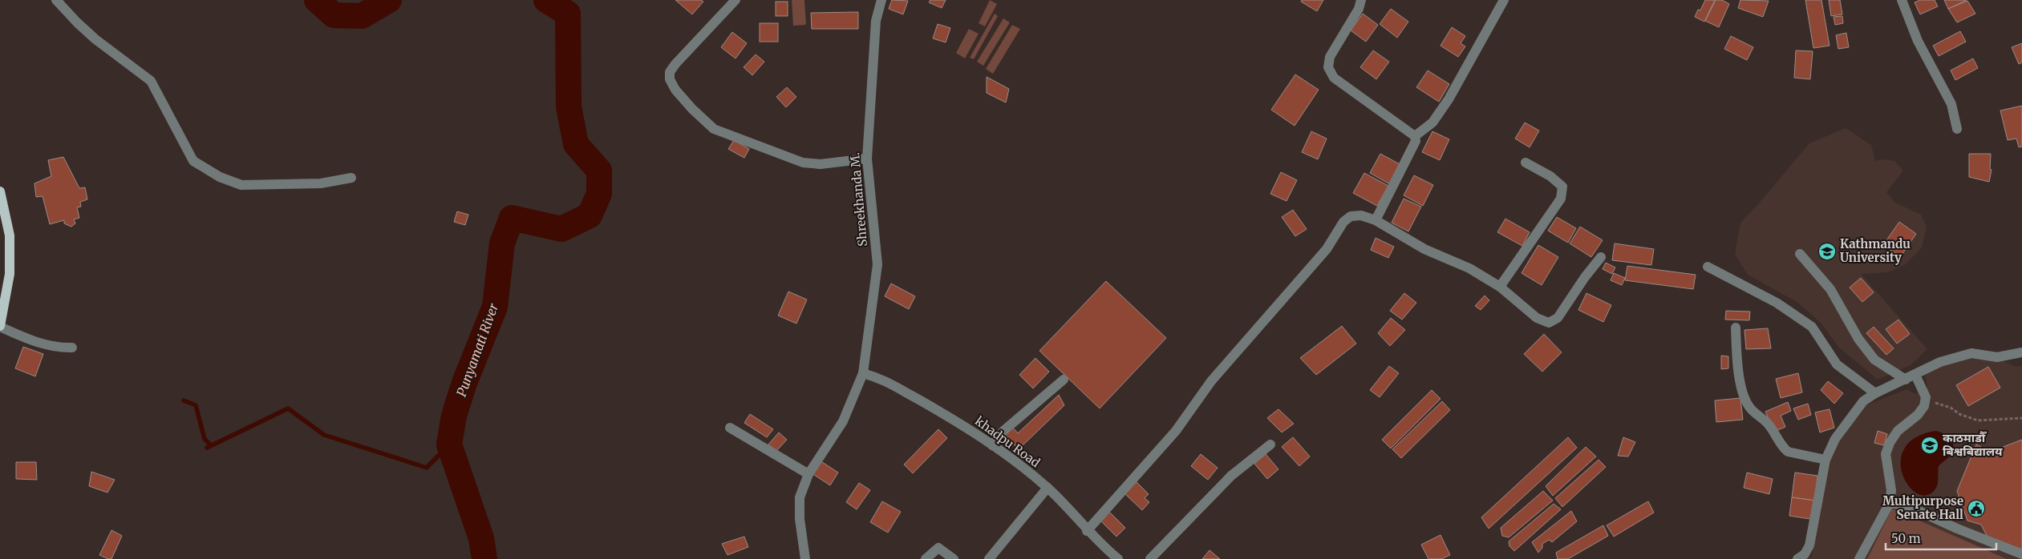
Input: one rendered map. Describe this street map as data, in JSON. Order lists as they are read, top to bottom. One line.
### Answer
{"streets":{"street":["Shreekhanda M.","khadpu Road"]},"crossings":[["Shreekhanda M.","khadpu Road"]],"water":["Punyamati River"],"places":{"school or university":["Kathmandu University","काठमाडौँ बिश्वबिद्यालय"],"public building":["Multipurpose Senate Hall"]},"scale_bar":"50 m"}
